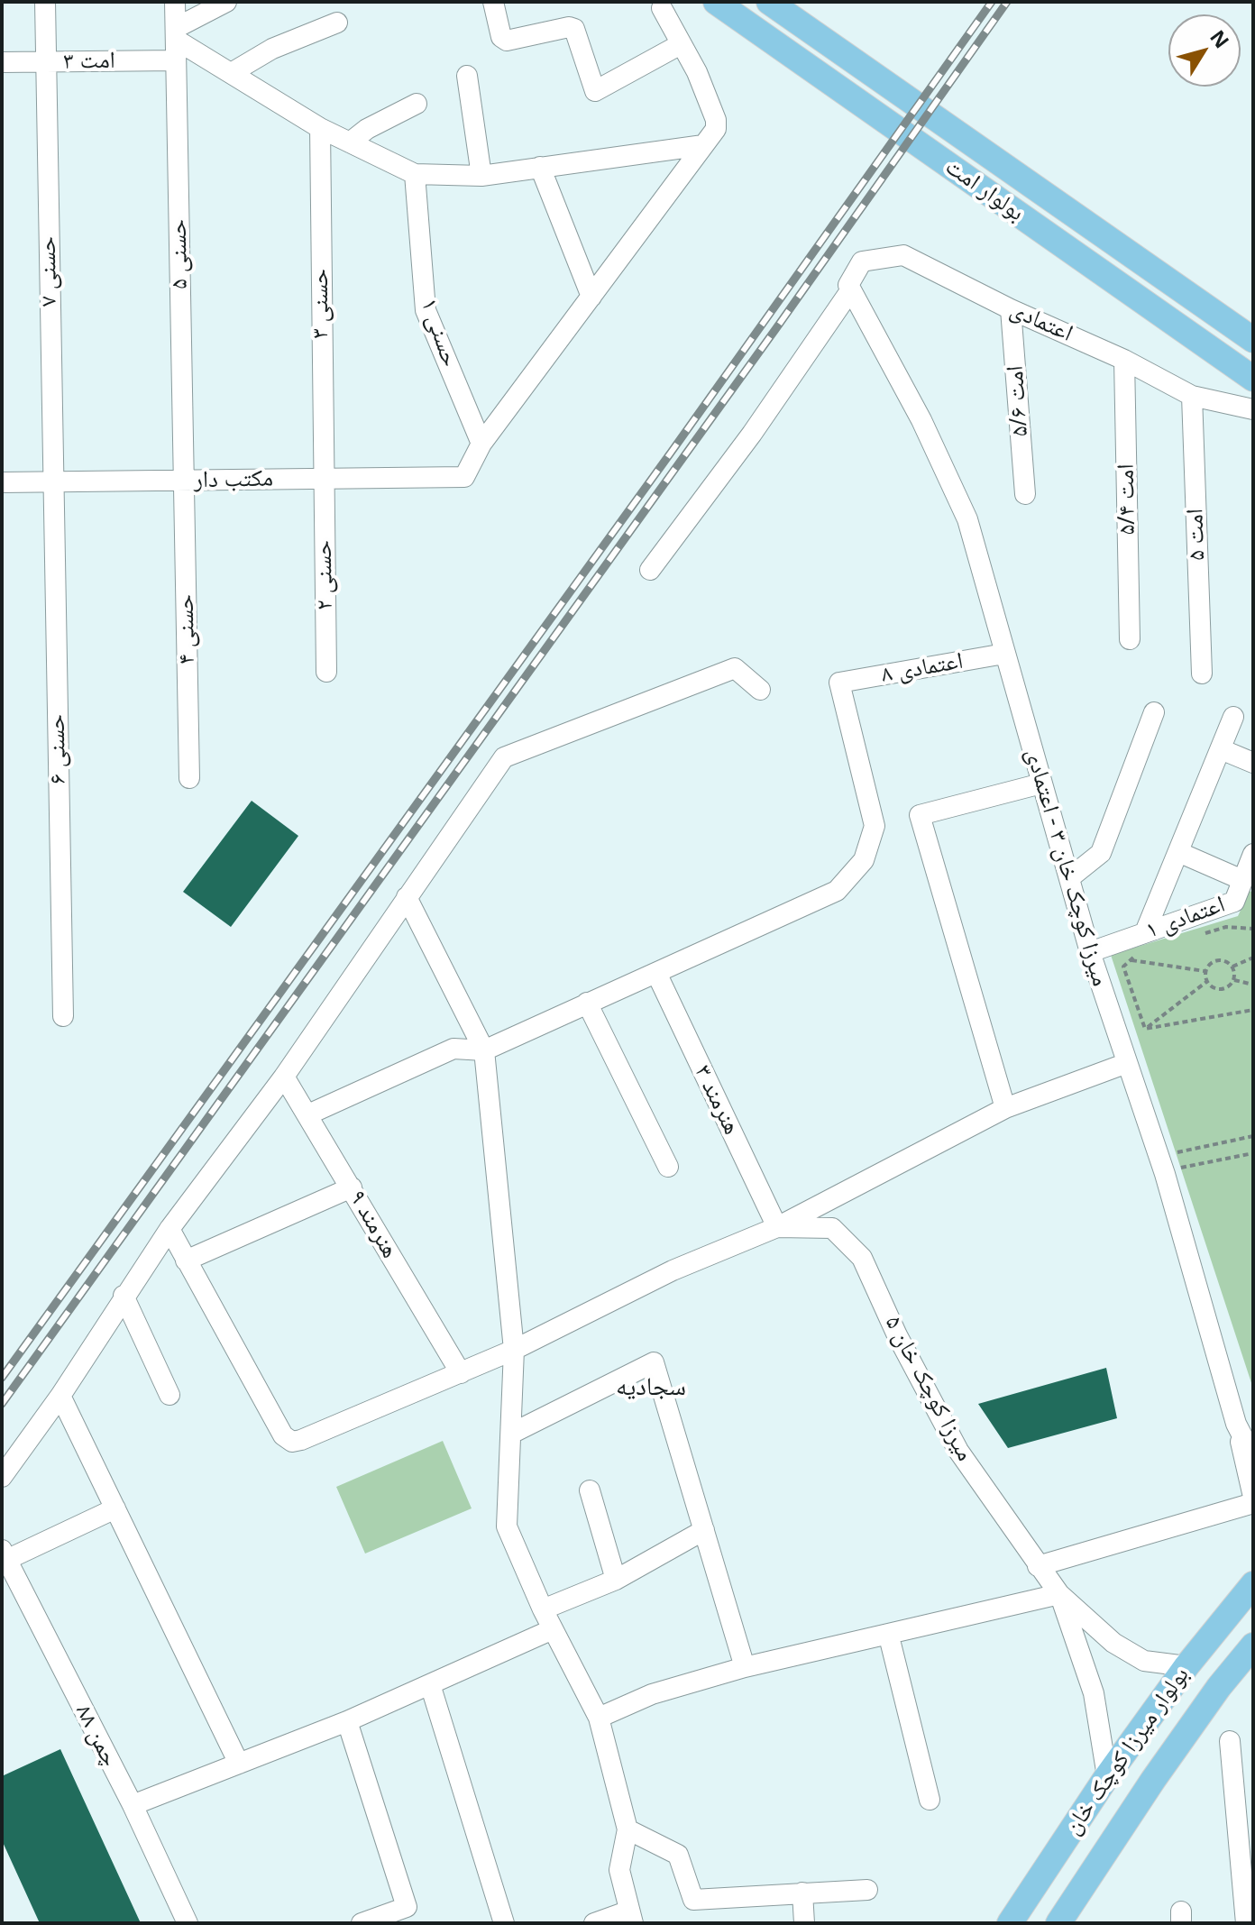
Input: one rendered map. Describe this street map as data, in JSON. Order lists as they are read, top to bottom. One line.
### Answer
{"streets":{"main road":["بولوار امت","بولوار میرزا کوچک خان"],"street":["امت ۳","حسنی ۵","حسنی ۷","حسنی ۳","اعتمادی","حسنی ۱","امت ۵/۶","مکتب دار","امت ۵/۴","امت ۵","حسنی ۲","حسنی ۴","اعتمادی ۸","حسنی ۶","میرزا کوچک خان ۳ - اعتمادی","اعتمادی ۱","هنرمند ۳","هنرمند ۹","میرزا کوچک خان ۵","چمن ۸۸"]},"crossings":[["امت ۳","حسنی ۵"],["امت ۳","حسنی ۷"],["حسنی ۵","مکتب دار"],["حسنی ۵","حسنی ۴"],["حسنی ۷","مکتب دار"],["حسنی ۷","حسنی ۶"],["حسنی ۳","مکتب دار"],["حسنی ۳","حسنی ۲"],["اعتمادی","امت ۵/۶"],["اعتمادی","امت ۵/۴"],["اعتمادی","امت ۵"],["اعتمادی","میرزا کوچک خان ۳ - اعتمادی"],["حسنی ۱","مکتب دار"],["مکتب دار","حسنی ۲"],["مکتب دار","حسنی ۴"],["مکتب دار","حسنی ۶"],["اعتمادی ۸","میرزا کوچک خان ۳ - اعتمادی"],["اعتمادی ۸","هنرمند ۳"],["میرزا کوچک خان ۳ - اعتمادی","اعتمادی ۱"],["هنرمند ۳","میرزا کوچک خان ۵"],["میرزا کوچک خان ۵","بولوار میرزا کوچک خان"]],"districts":["سجادیه"],"north":"top right"}
